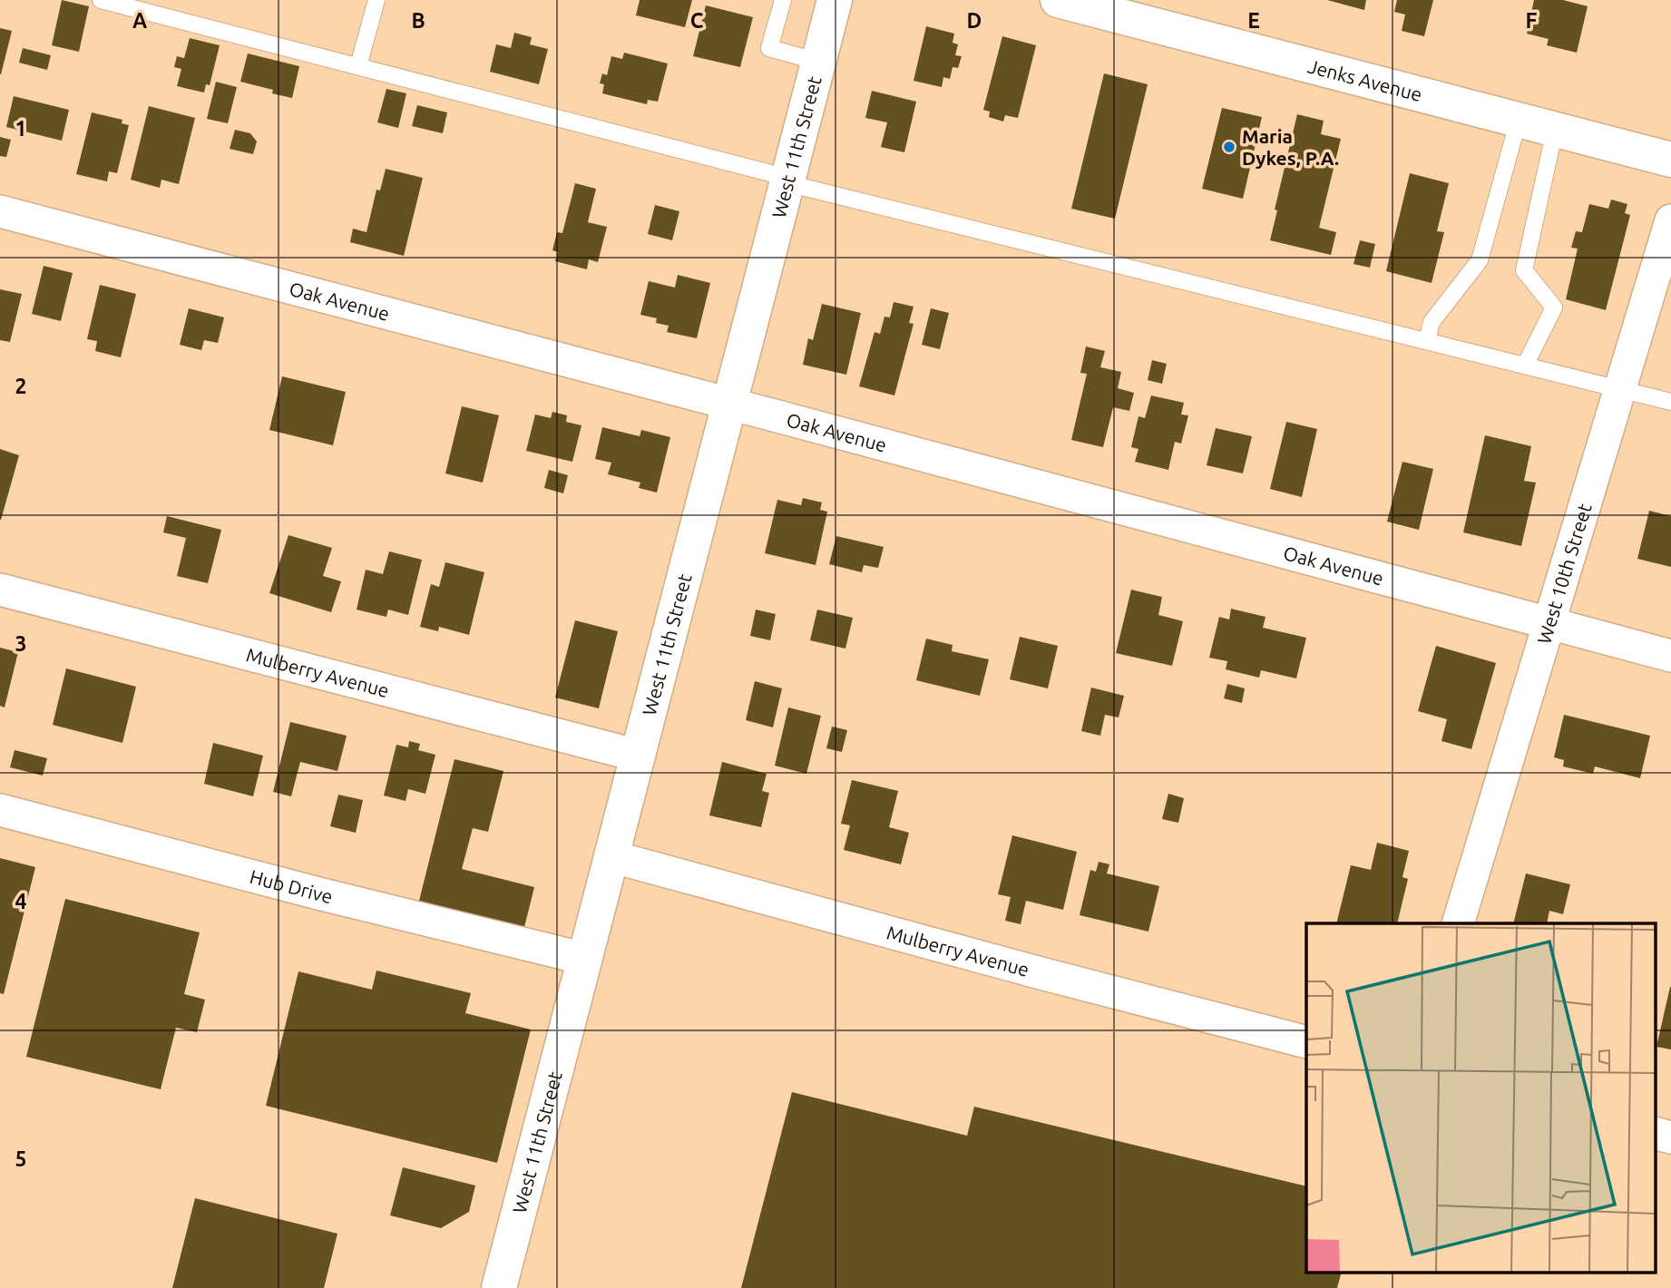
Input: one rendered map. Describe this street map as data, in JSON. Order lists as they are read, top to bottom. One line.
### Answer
{"streets":{"main road":["Jenks Avenue","West 11th Street"],"street":["Oak Avenue","West 10th Street","Mulberry Avenue","Hub Drive"]},"crossings":[["West 11th Street","Oak Avenue"],["West 11th Street","Mulberry Avenue"],["West 11th Street","Hub Drive"],["Oak Avenue","West 10th Street"]],"places":["Maria Dykes, P.A."],"grid":{"columns":["A","B","C","D","E","F"],"rows":["1","2","3","4","5"]}}
